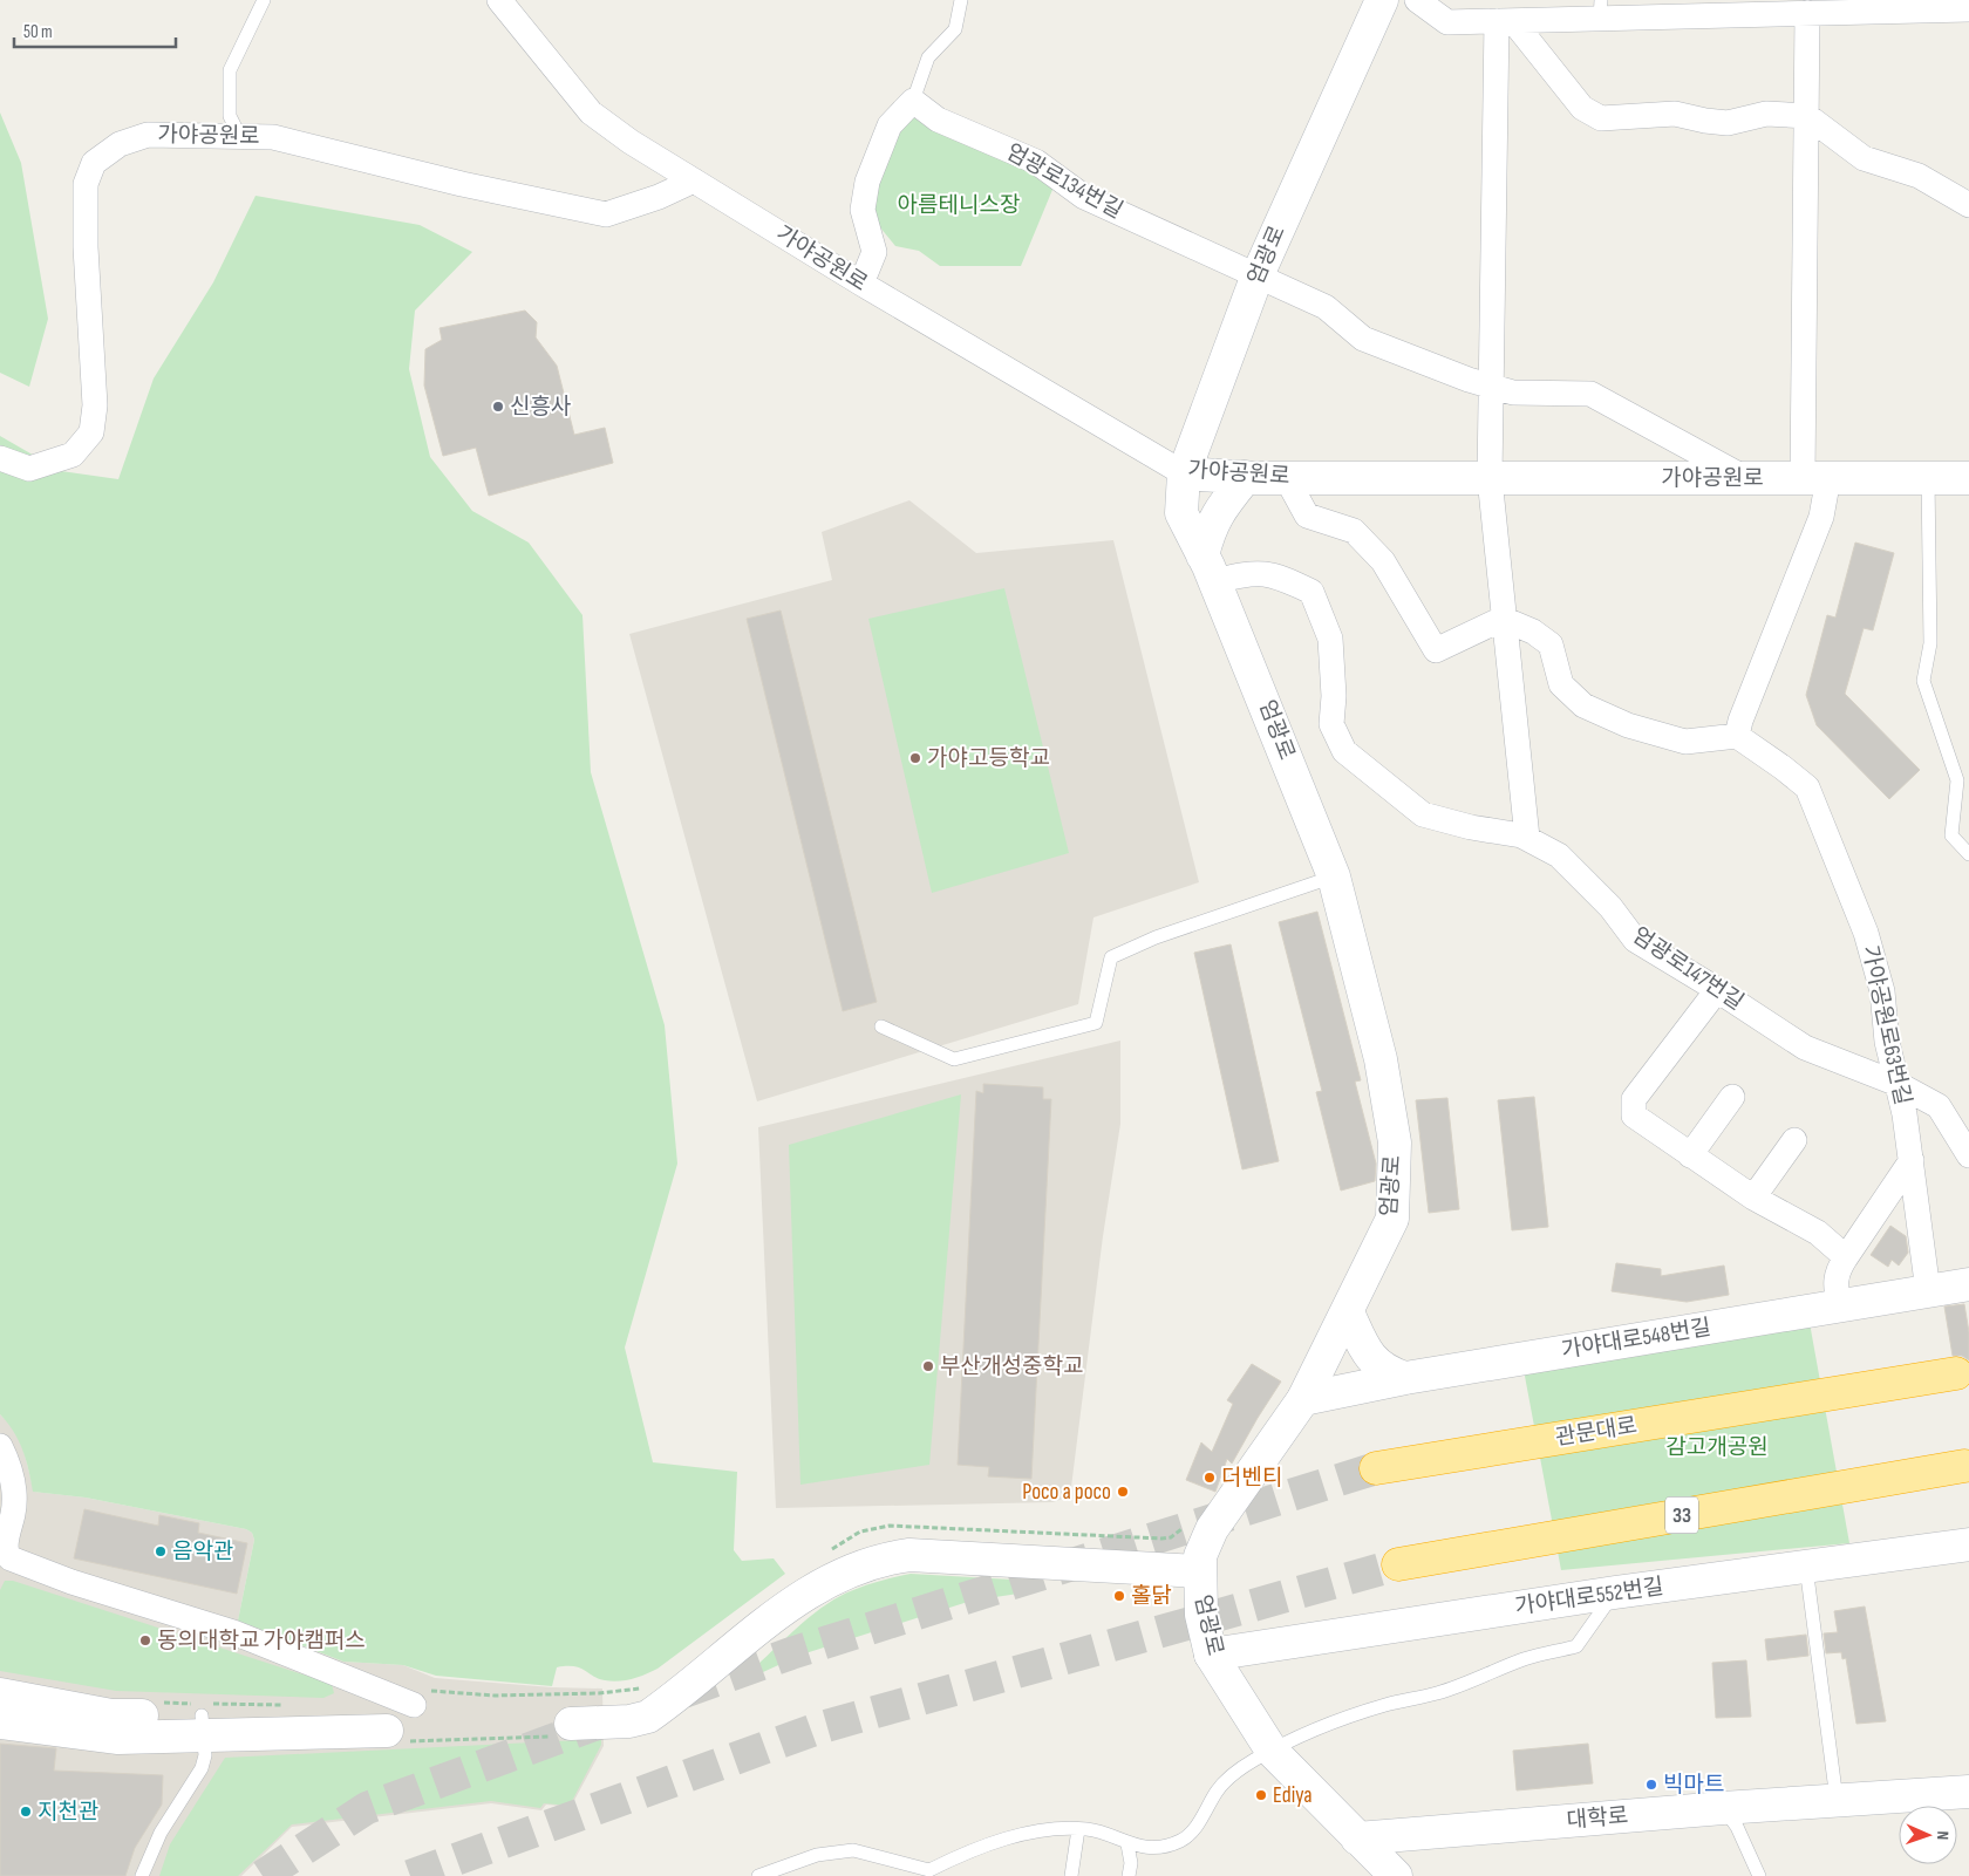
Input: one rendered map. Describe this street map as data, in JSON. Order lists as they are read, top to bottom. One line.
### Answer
{"streets":{"highway":["관문대로","33"],"main road":["가야공원로","엄광로","가야대로548번길","가야대로552번길","대학로"],"street":["엄광로134번길","엄광로147번길","가야공원로63번길"]},"crossings":[["가야공원로","엄광로134번길"],["가야공원로","엄광로"],["엄광로134번길","엄광로"],["엄광로","엄광로147번길"],["엄광로","가야대로548번길"],["엄광로","가야대로552번길"],["엄광로","대학로"],["엄광로147번길","가야공원로63번길"],["가야공원로63번길","가야대로548번길"]],"parks":["아름테니스장","감고개공원"],"places":["신흥사","가야고등학교","부산개성중학교","더벤티","Poco a poco","음악관","홀닭","동의대학교 가야캠퍼스","빅마트","Ediya","지천관"],"scale_bar":"50 m","north":"right"}
